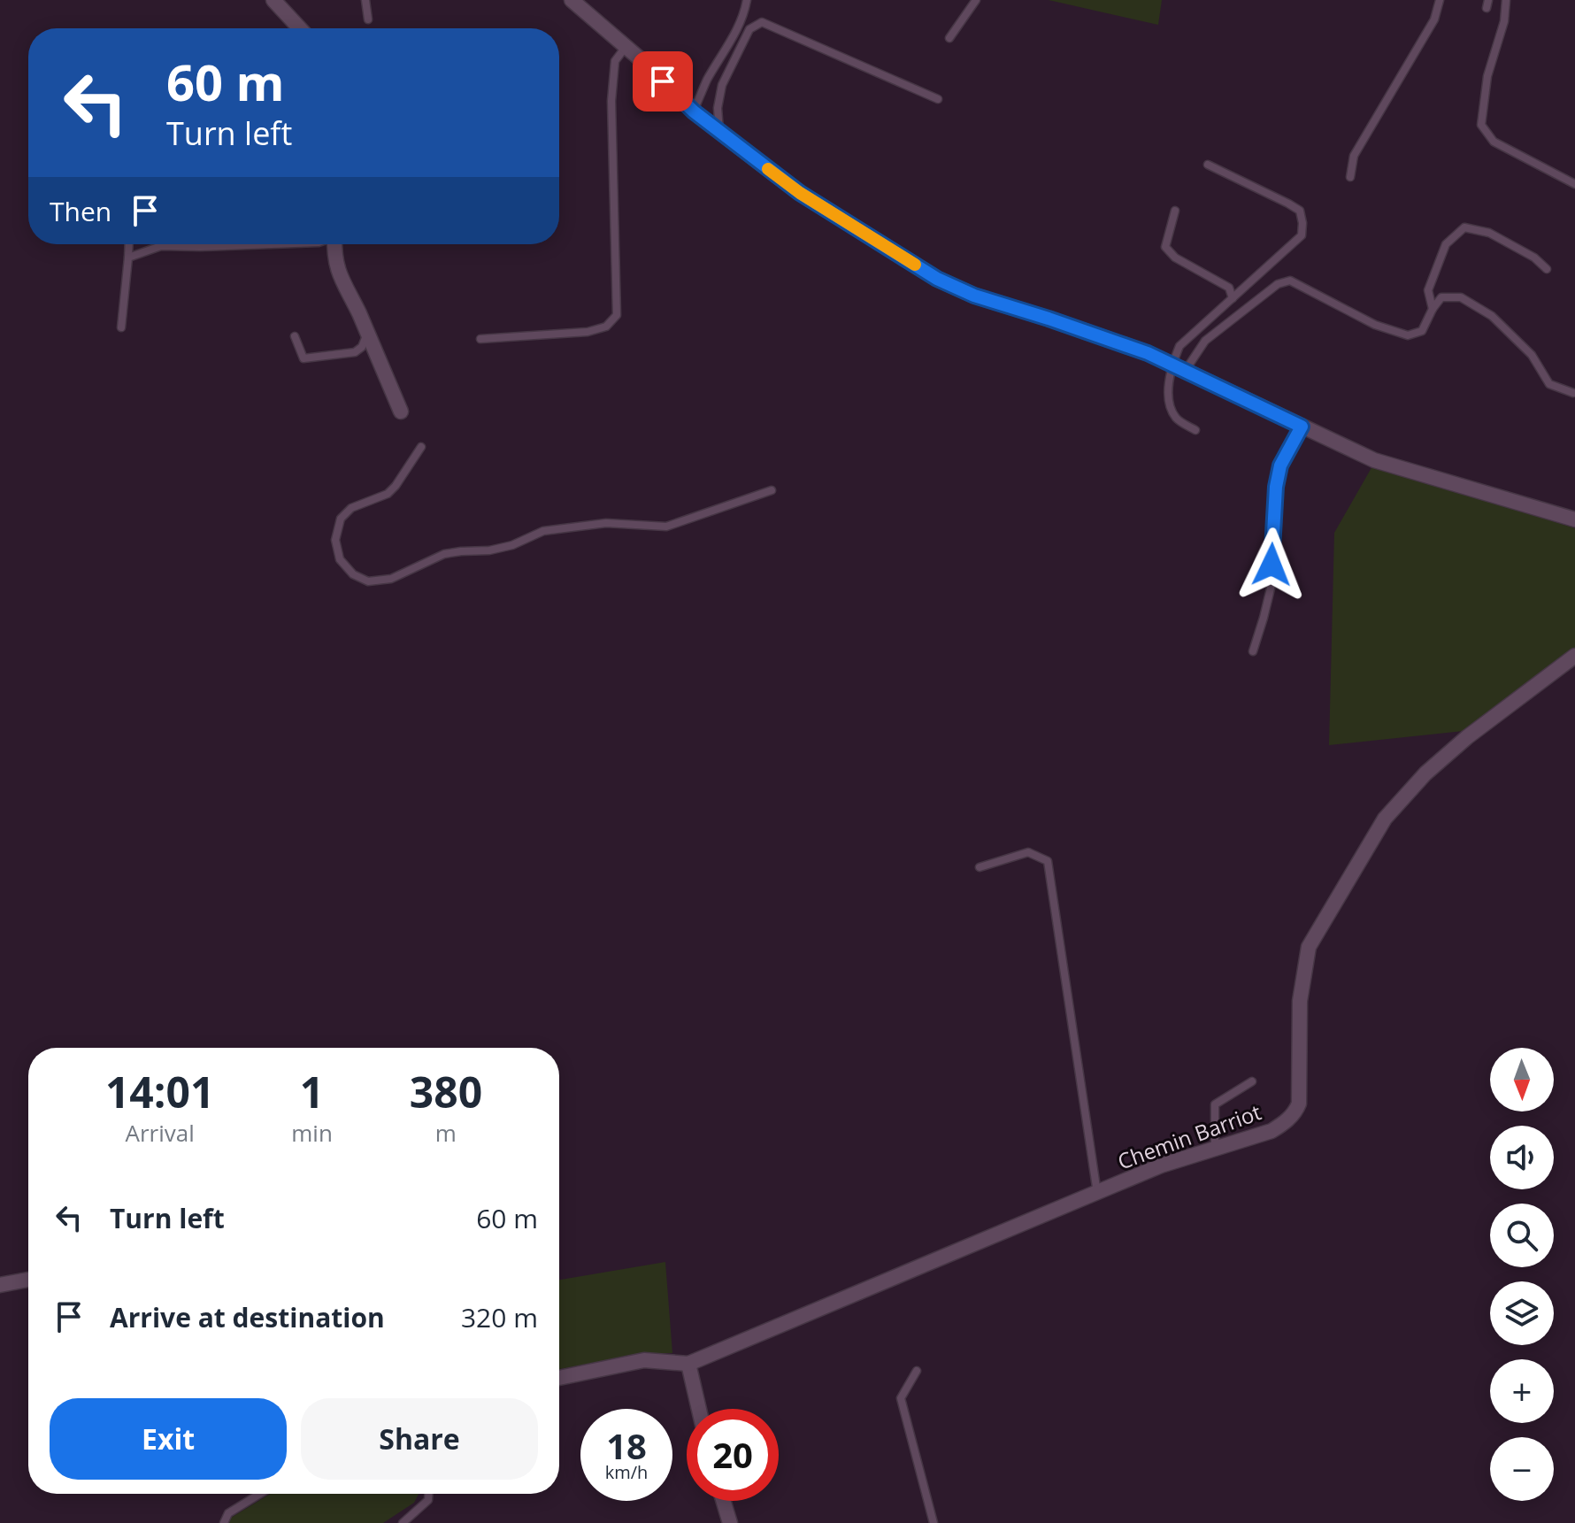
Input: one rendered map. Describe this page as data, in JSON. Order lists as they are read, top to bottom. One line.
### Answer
{"streets":{"street":["Chemin Barriot"]},"north":"bottom","page":{"turn":["60 m","Turn left"],"then":"Then","map_buttons":["+","−"],"eta":["14:01","Arrival","1","min","380","m"],"list":[{"name":"Turn left","value":"60 m"},{"name":"Arrive at destination","value":"320 m"}],"buttons":["Exit","Share"],"speed":"18 km/h","limit":"20"}}
